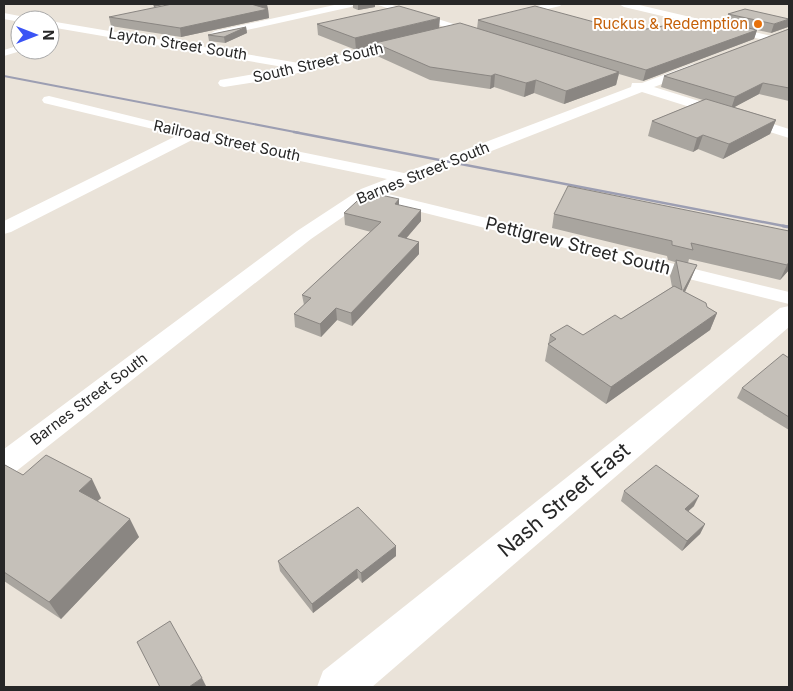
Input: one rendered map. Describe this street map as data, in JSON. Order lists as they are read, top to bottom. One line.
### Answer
{"streets":{"main road":["Nash Street East"],"street":["Layton Street South","South Street South","Railroad Street South","Barnes Street South","Pettigrew Street South"]},"crossings":[["Layton Street South","South Street South"],["Railroad Street South","Barnes Street South"],["Barnes Street South","Pettigrew Street South"]],"places":["Ruckus & Redemption"],"north":"right"}
